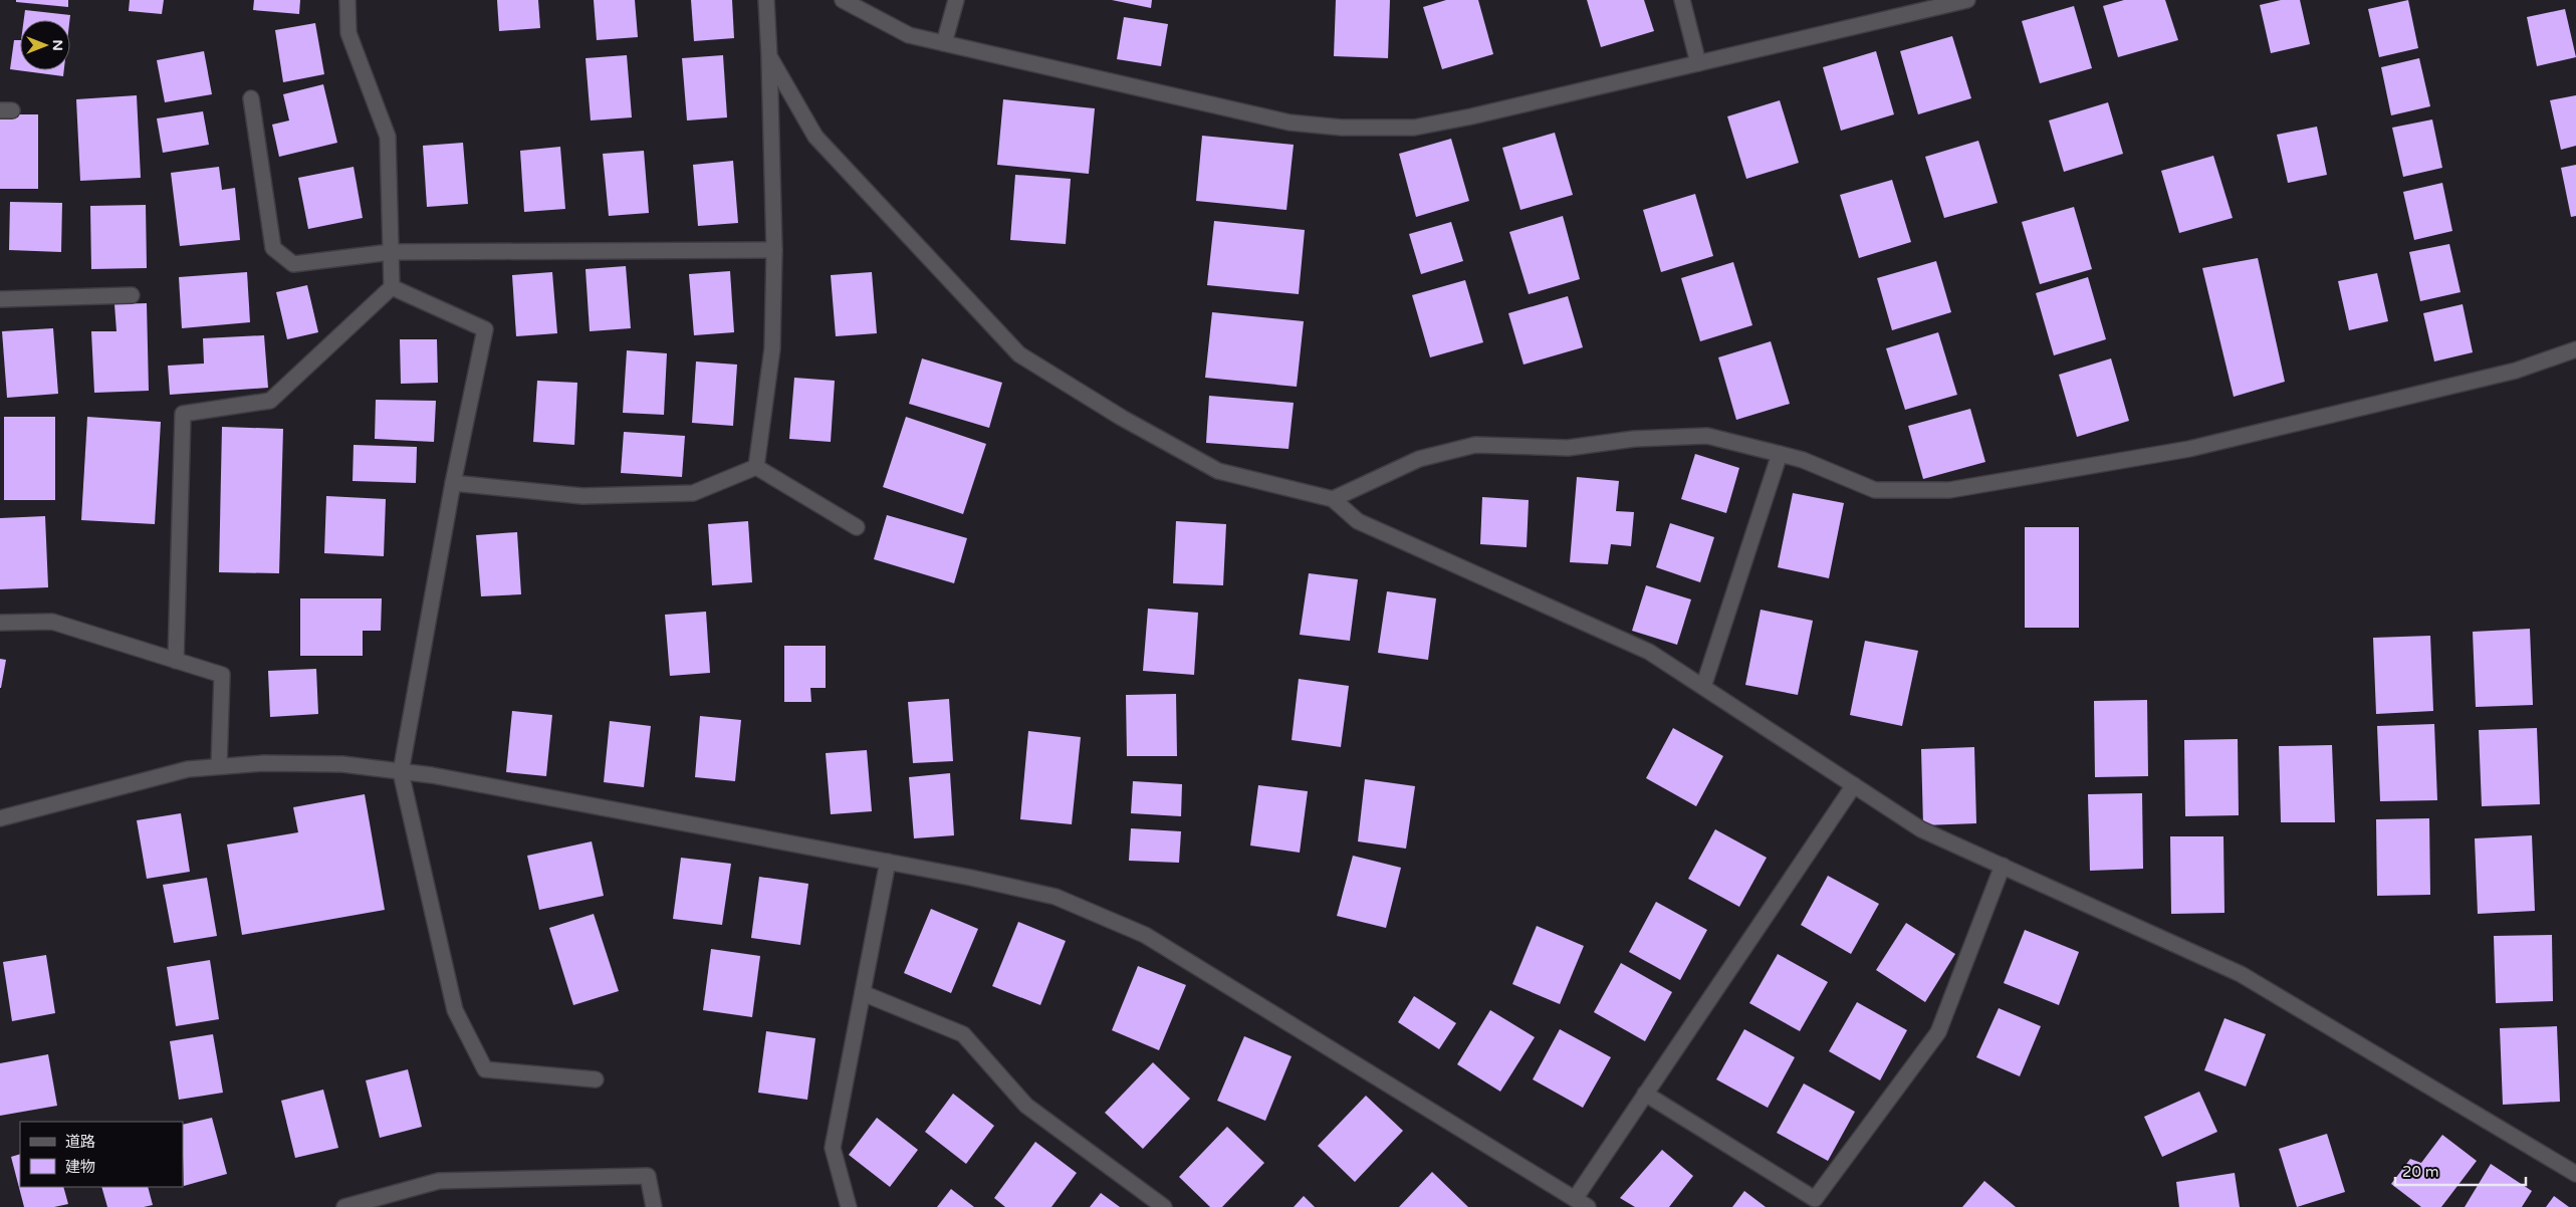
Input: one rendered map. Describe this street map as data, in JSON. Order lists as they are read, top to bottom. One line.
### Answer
{"legend":["道路","建物"],"scale_bar":"20 m","north":"right"}
